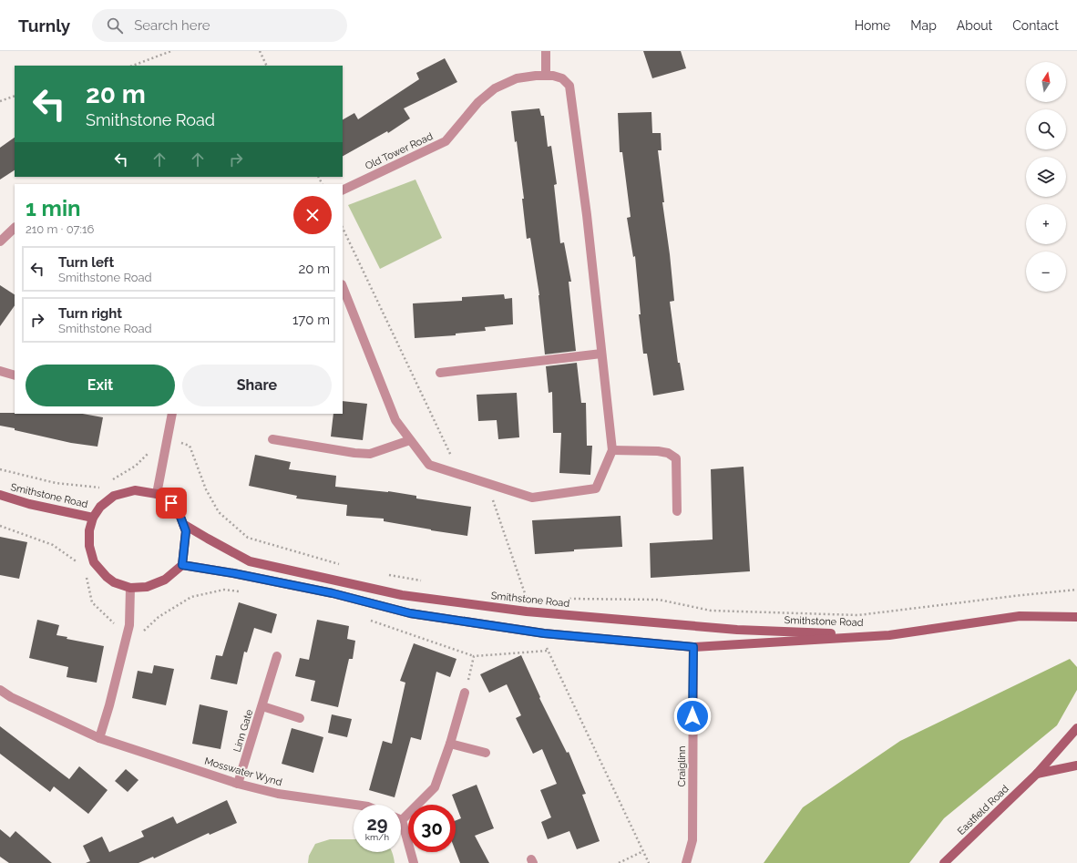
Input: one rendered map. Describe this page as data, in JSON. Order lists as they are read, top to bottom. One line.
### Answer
{"streets":{"street":["Old Tower Road","Smithstone Road","Linn Gate","Craiglinn","Mosswater Wynd","Eastfield Road"]},"crossings":[["Smithstone Road","Craiglinn"],["Linn Gate","Mosswater Wynd"]],"north":"top","page":{"header":"Turnly","search":"Search here","nav":["Home","Map","About","Contact"],"map_buttons":["+","−"],"turn":["20 m","Smithstone Road"],"heading":["1 min","210 m · 07:16"],"list":[{"name":"Turn left","note":"Smithstone Road","value":"20 m"},{"name":"Turn right","note":"Smithstone Road","value":"170 m"}],"buttons":["Exit","Share"],"speed":"29 km/h","limit":"30"}}
